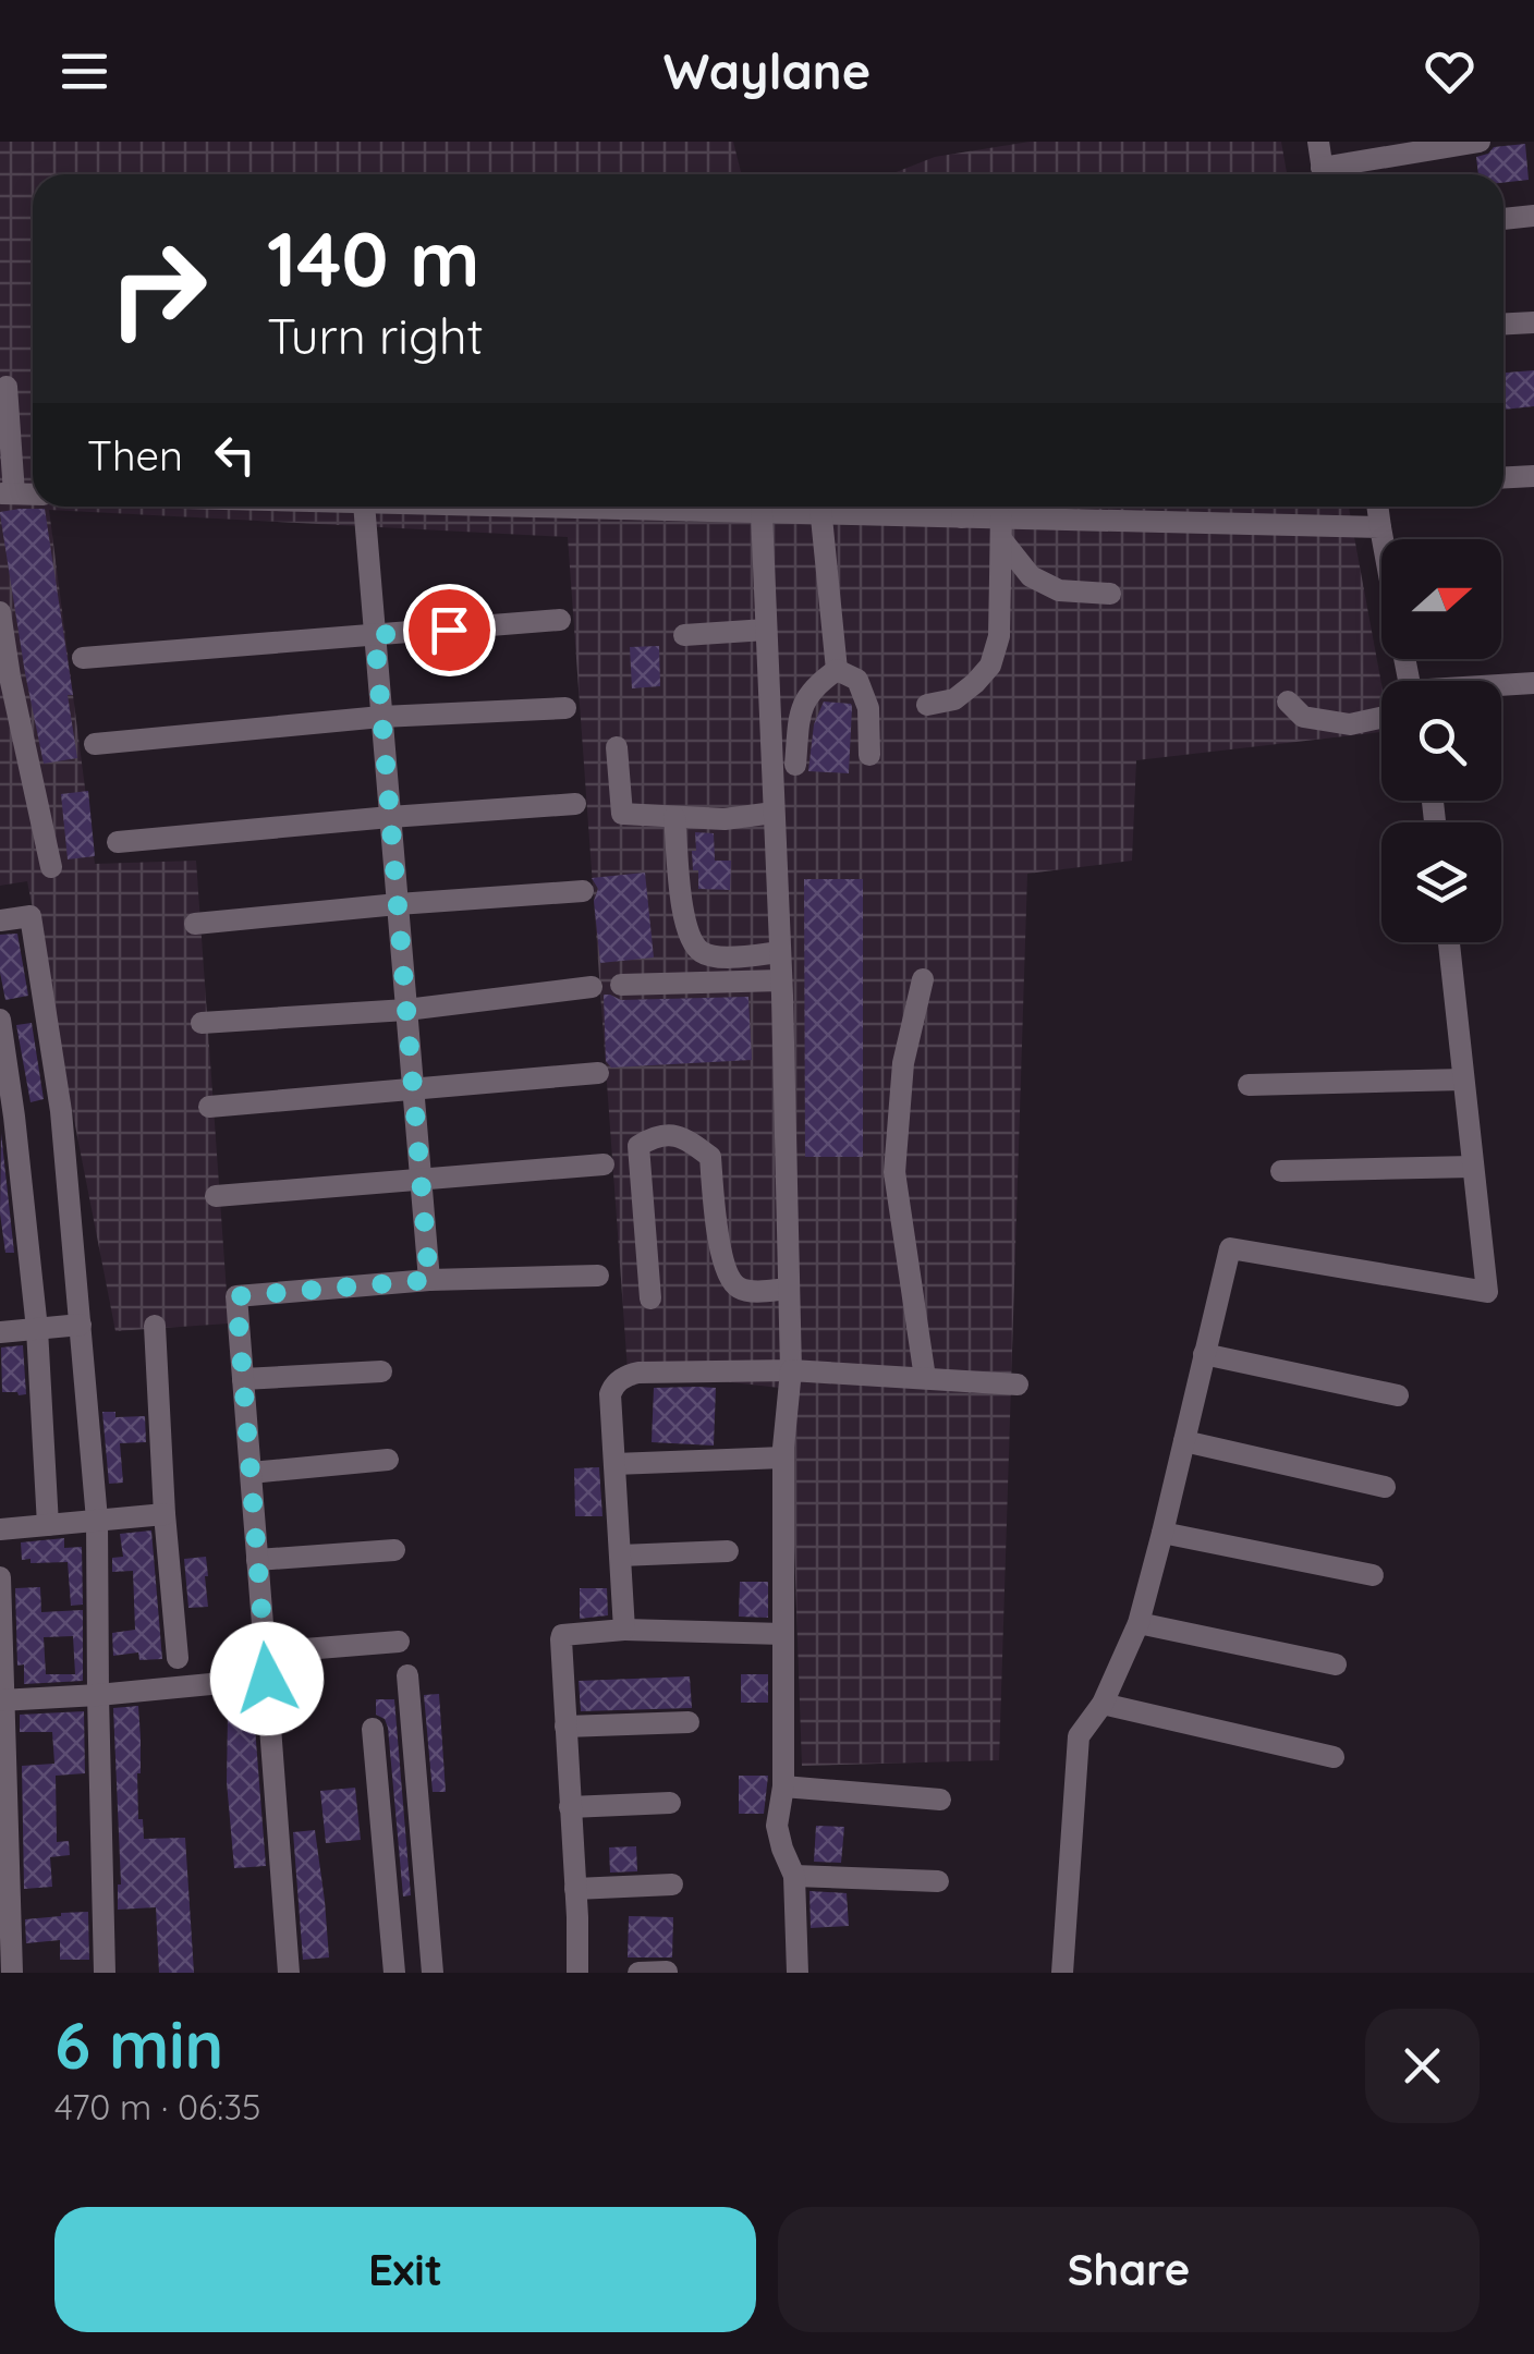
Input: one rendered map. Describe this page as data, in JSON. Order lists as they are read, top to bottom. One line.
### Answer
{"north":"right","page":{"header":"Waylane","turn":["140 m","Turn right"],"then":"Then","heading":["6 min","470 m · 06:35"],"buttons":["Exit","Share"]}}
